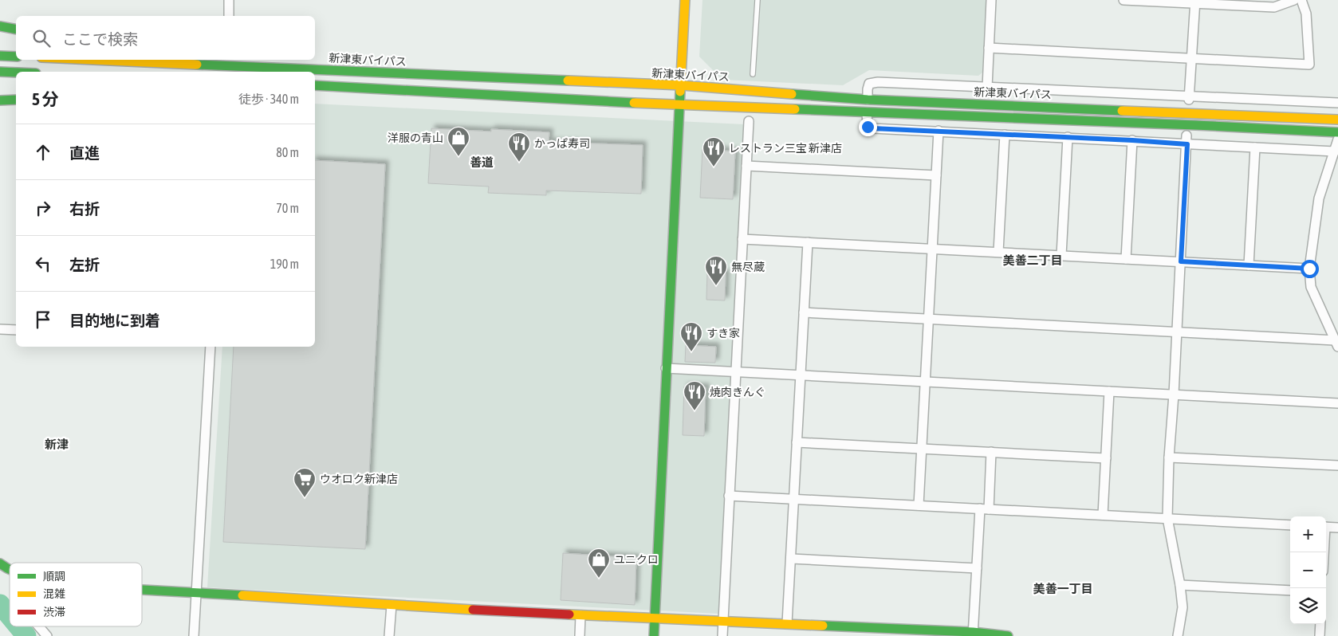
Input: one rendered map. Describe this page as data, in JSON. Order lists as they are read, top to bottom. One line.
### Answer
{"streets":{"main road":["新津東バイパス"]},"districts":["善道","美善二丁目","新津","美善一丁目"],"places":{"shop":["洋服の青山","ユニクロ"],"restaurant":["かっぱ寿司","レストラン三宝 新津店","無尽蔵","すき家","焼肉きんぐ"],"supermarket":["ウオロク新津店"]},"legend":["順調","混雑","渋滞"],"page":{"search":"ここで検索","heading":["5 分","徒歩 · 340 m"],"list":[["直進","80 m"],["右折","70 m"],["左折","190 m"],"目的地に到着"],"map_buttons":["+","−"]}}
